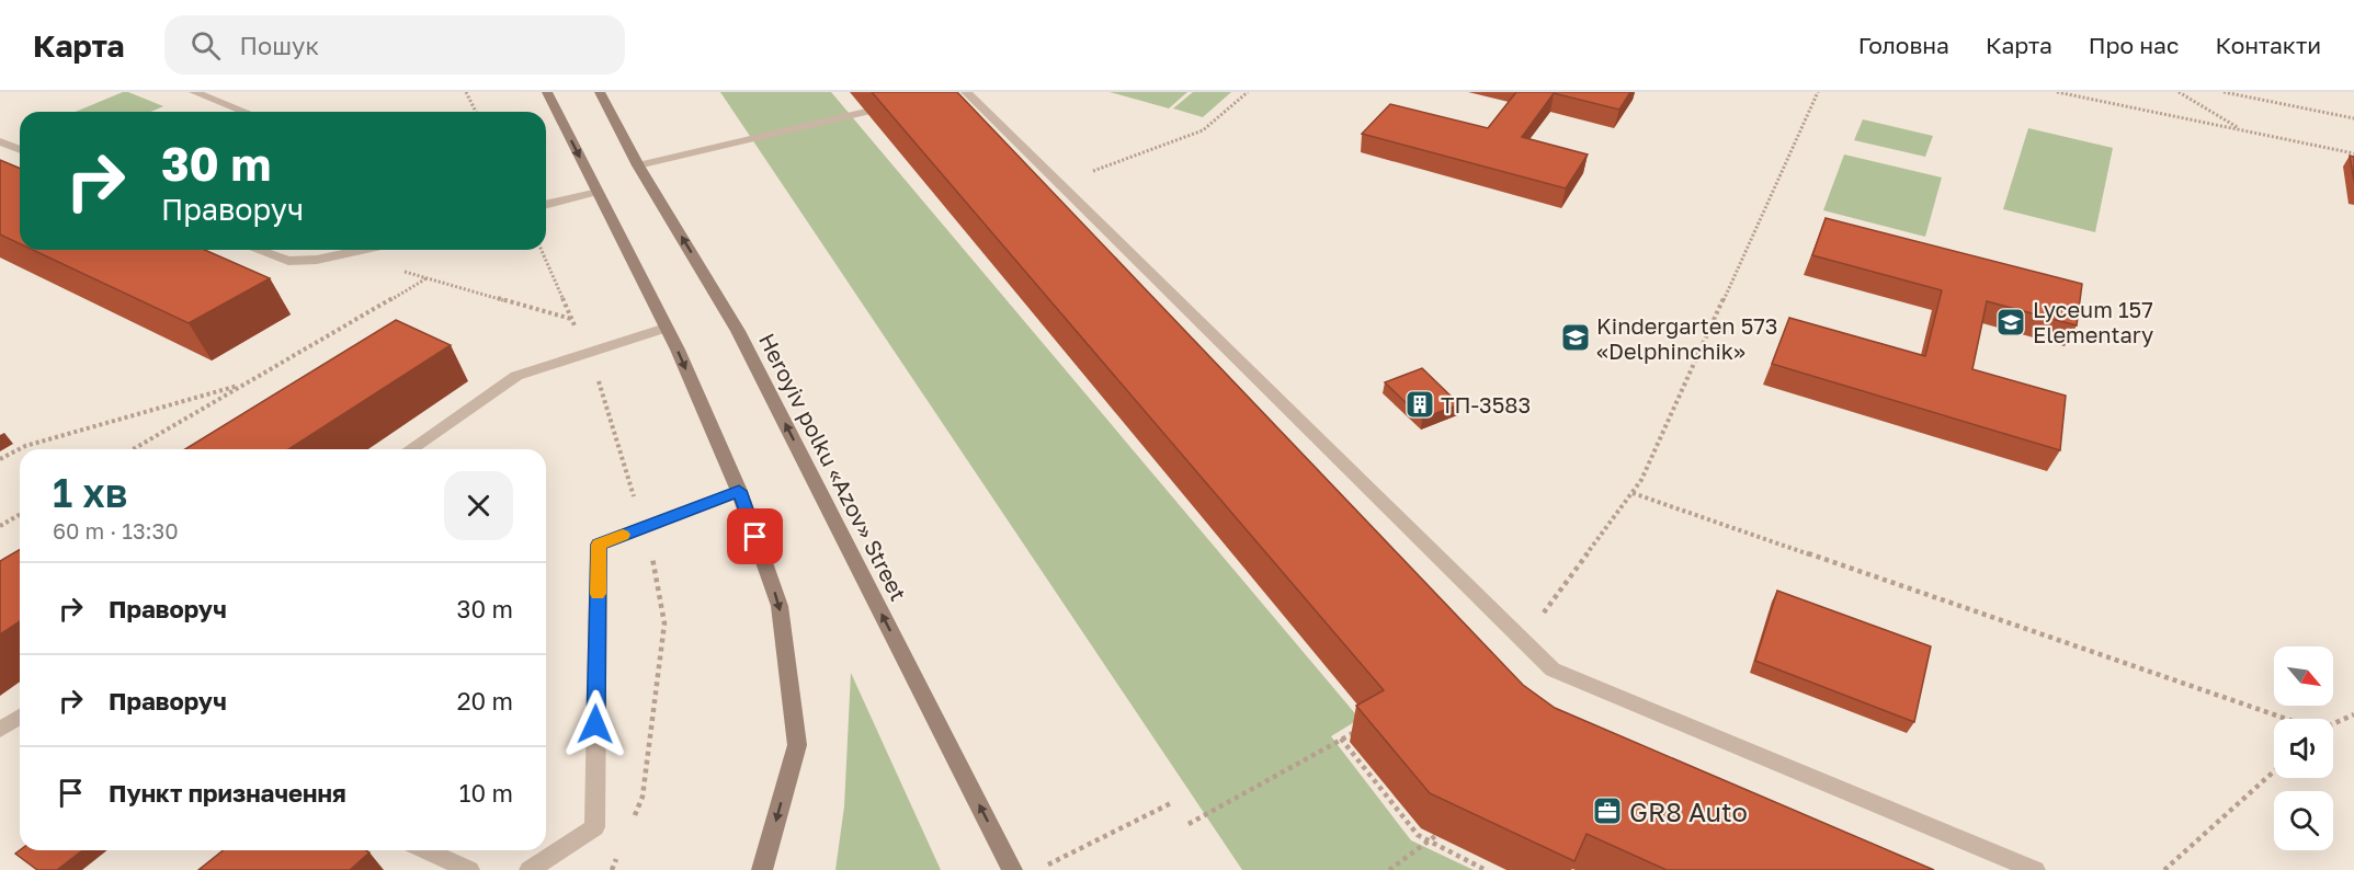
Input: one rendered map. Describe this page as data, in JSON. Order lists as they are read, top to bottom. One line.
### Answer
{"streets":{"main road":["Heroyiv polku «Azov» Street"]},"places":{"school or university":["Lyceum 157 Elementary","Kindergarten 573 «Delphinchik»"],"building":["ТП-3583"],"office":["GR8 Auto"]},"north":"bottom right","page":{"header":"Карта","search":"Пошук","nav":["Головна","Карта","Про нас","Контакти"],"turn":["30 m","Праворуч"],"heading":["1 хв","60 m · 13:30"],"list":[{"name":"Праворуч","value":"30 m"},{"name":"Праворуч","value":"20 m"},{"name":"Пункт призначення","value":"10 m"}]}}
